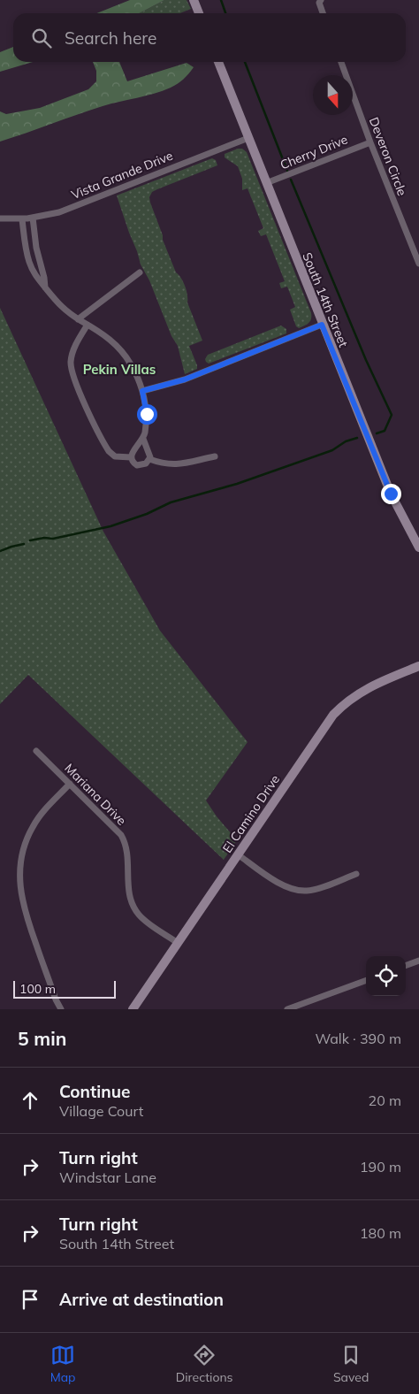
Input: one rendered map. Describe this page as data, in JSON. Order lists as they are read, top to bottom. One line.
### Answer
{"streets":{"main road":["South 14th Street","El Camino Drive"],"street":["Cherry Drive","Deveron Circle","Vista Grande Drive","Mariana Drive"]},"crossings":[["Cherry Drive","Deveron Circle"],["Cherry Drive","South 14th Street"],["Vista Grande Drive","South 14th Street"],["Mariana Drive","El Camino Drive"]],"districts":["Pekin Villas"],"scale_bar":"100 m","north":"bottom","page":{"search":"Search here","scale":"100 m","heading":["5 min","Walk · 390 m"],"list":[["Continue","Village Court","20 m"],["Turn right","Windstar Lane","190 m"],["Turn right","South 14th Street","180 m"],"Arrive at destination"],"nav":["Map","Directions","Saved"]}}
